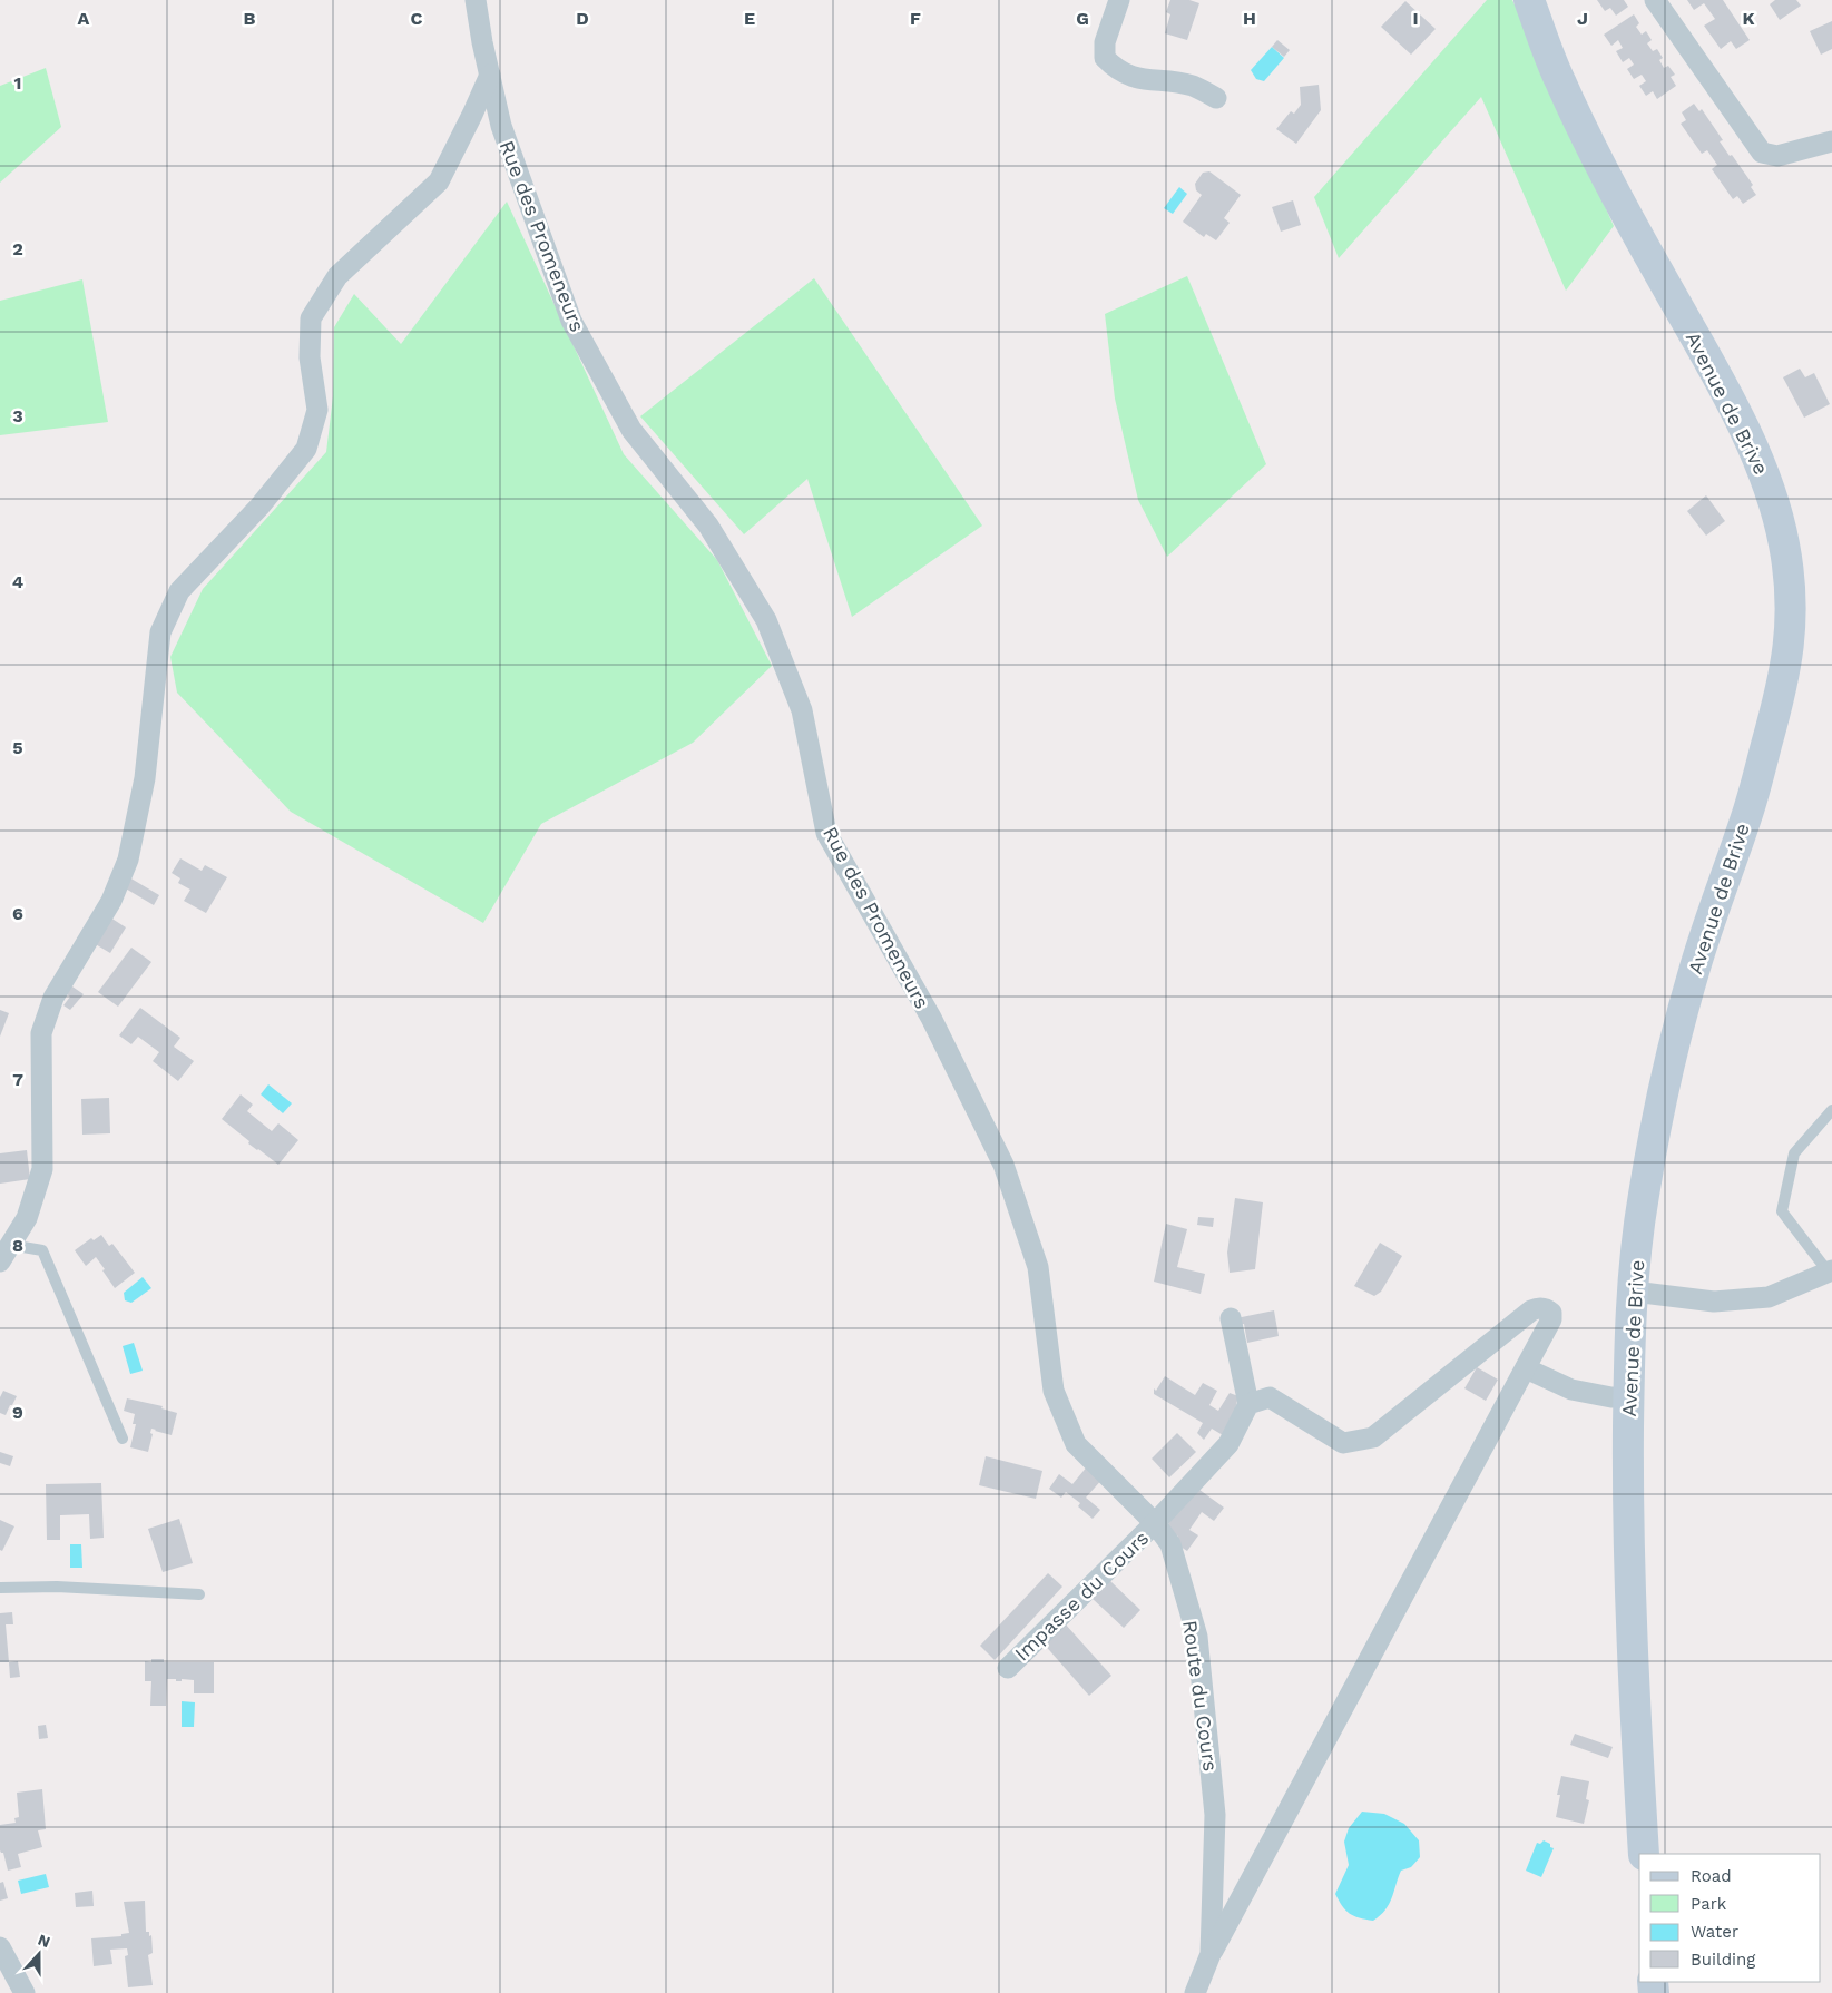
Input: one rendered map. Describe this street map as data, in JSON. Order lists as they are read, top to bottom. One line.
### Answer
{"streets":{"street":["Rue des Promeneurs","Avenue de Brive","Impasse du Cours","Route du Cours"]},"crossings":[["Rue des Promeneurs","Impasse du Cours"],["Rue des Promeneurs","Route du Cours"],["Impasse du Cours","Route du Cours"]],"legend":["Road","Park","Water","Building"],"north":"top","grid":{"columns":["A","B","C","D","E","F","G","H","I","J","K"],"rows":["1","2","3","4","5","6","7","8","9"]}}
